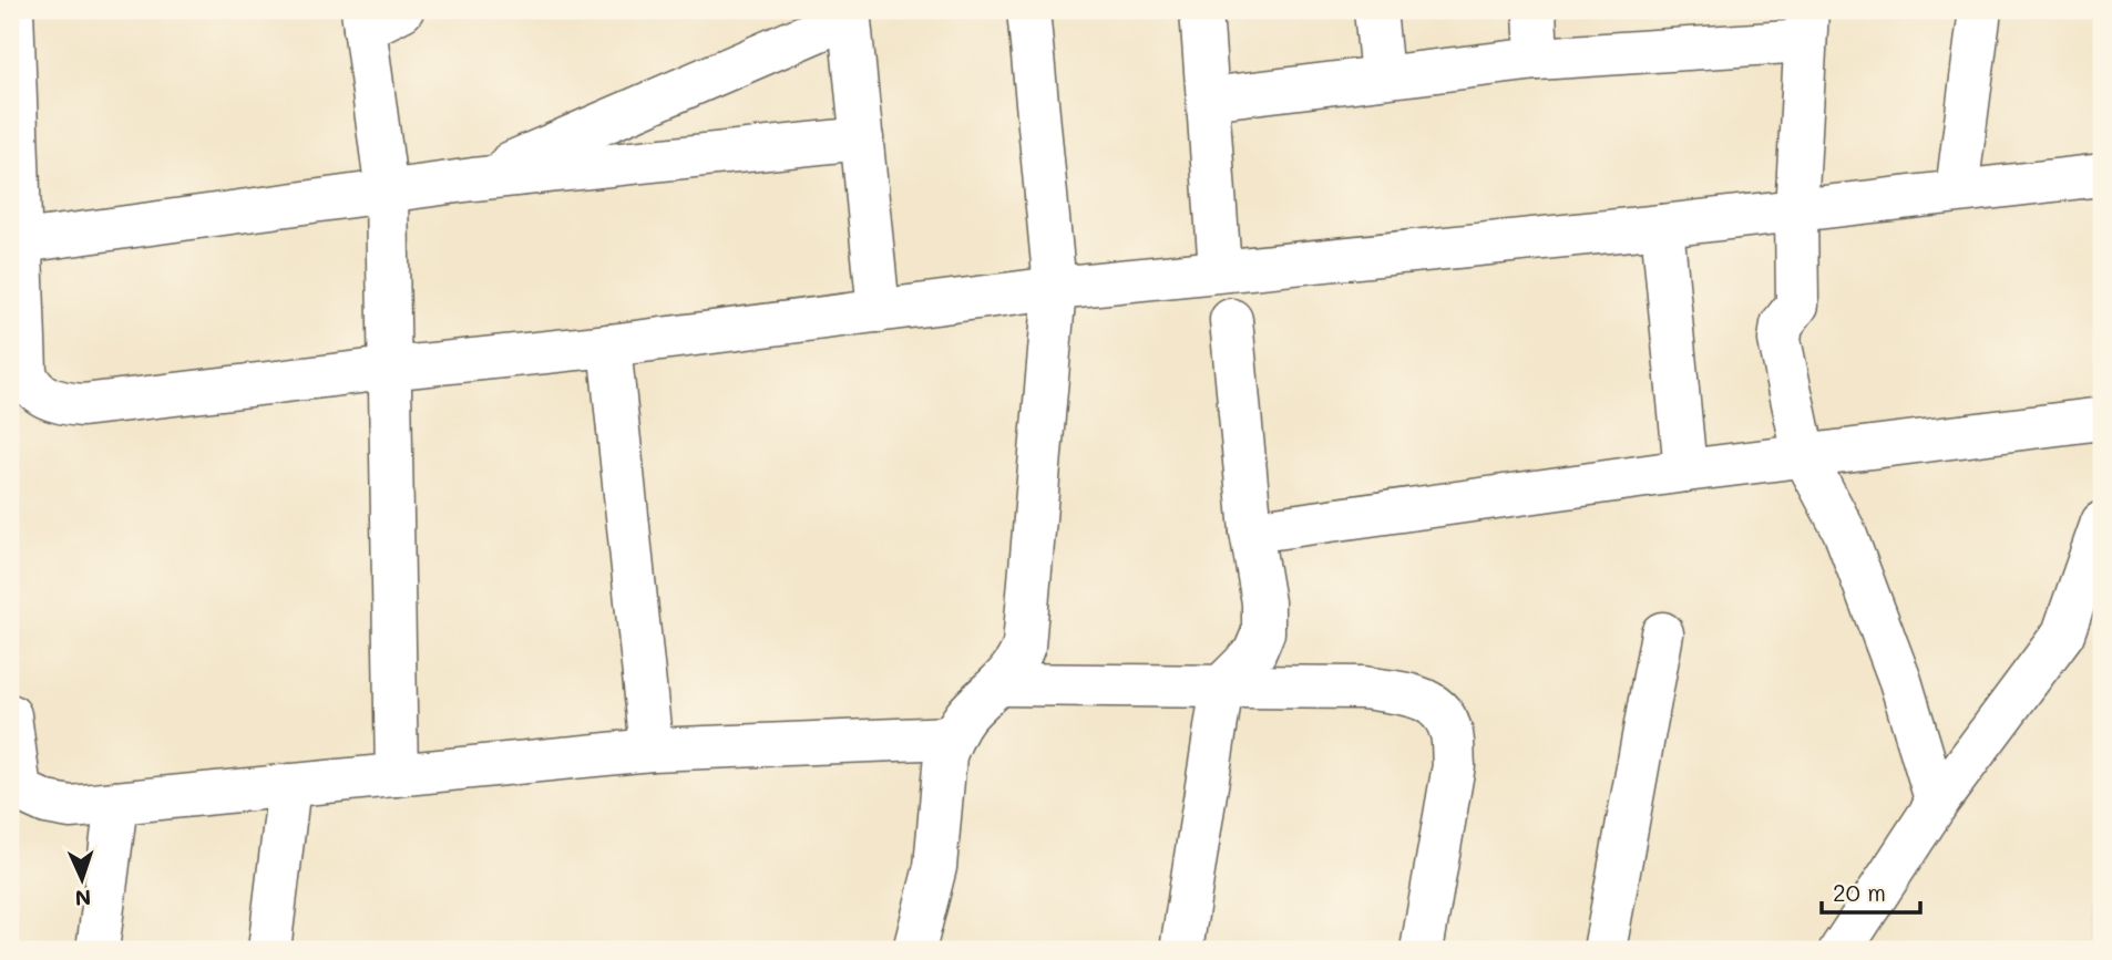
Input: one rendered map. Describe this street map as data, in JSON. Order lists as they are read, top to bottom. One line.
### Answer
{"scale_bar":"20 m","north":"bottom"}
